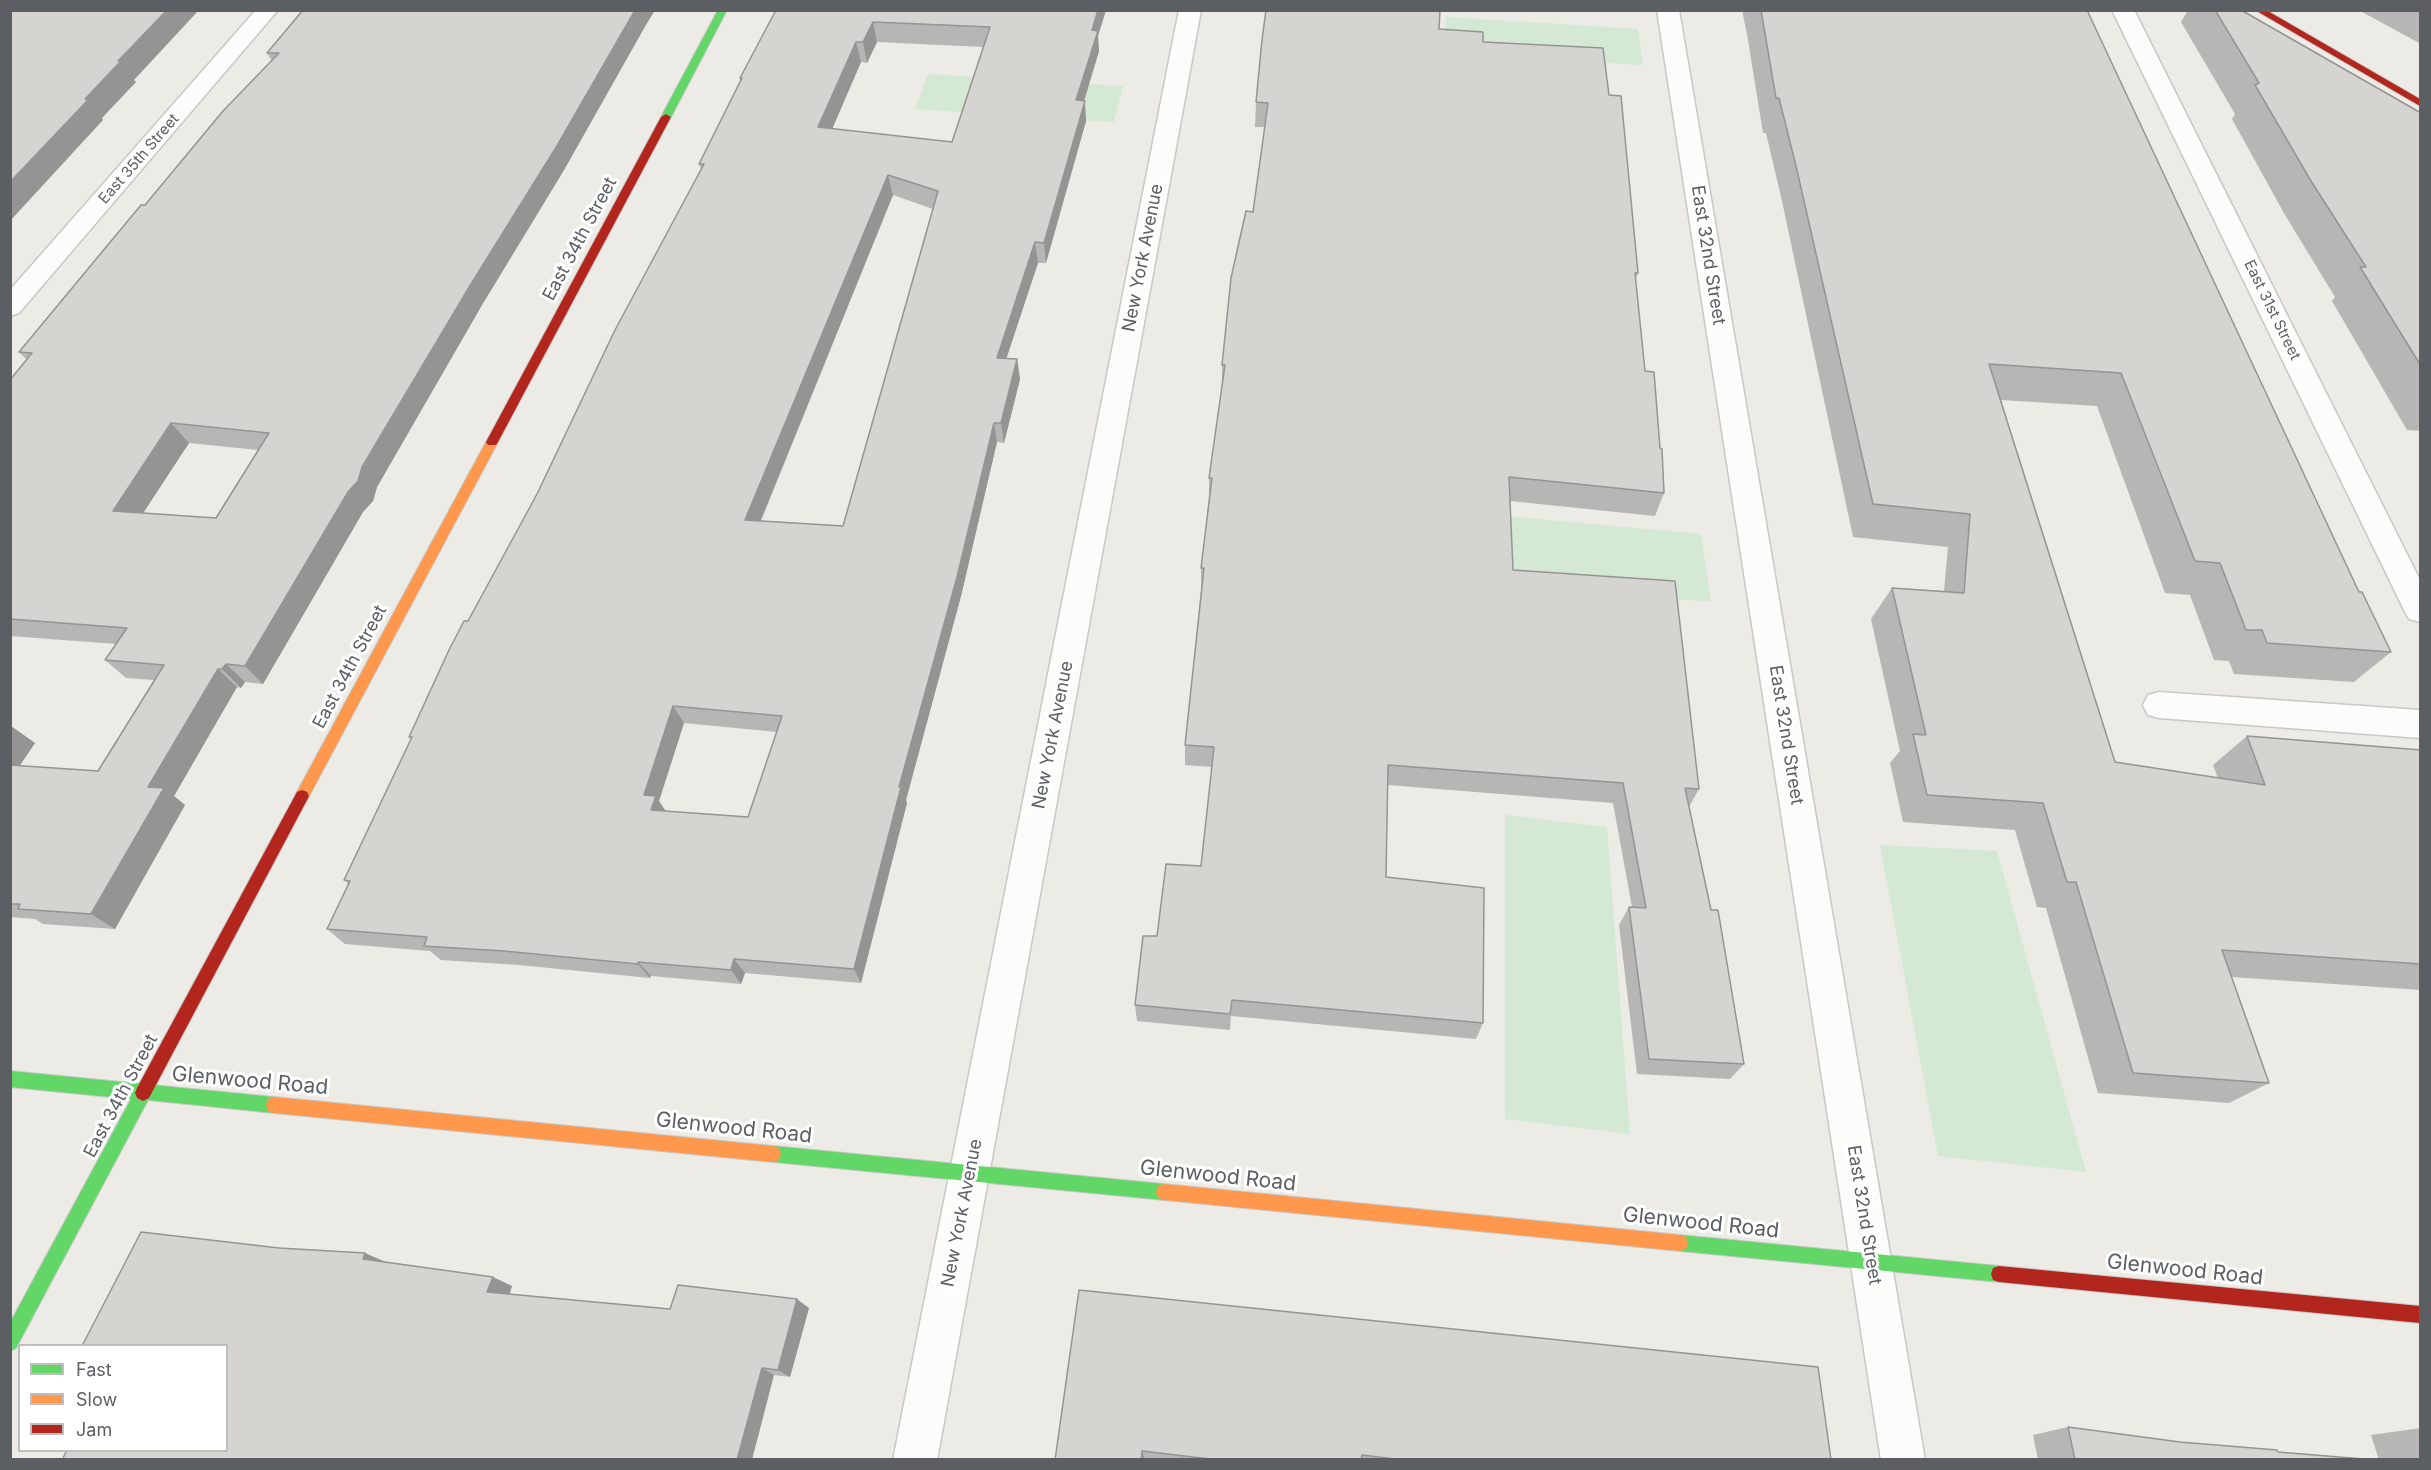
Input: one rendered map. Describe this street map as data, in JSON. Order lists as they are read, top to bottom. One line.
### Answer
{"streets":{"street":["East 35th Street","East 34th Street","East 32nd Street","New York Avenue","East 31st Street","Glenwood Road"]},"crossings":[["East 34th Street","Glenwood Road"],["East 32nd Street","Glenwood Road"],["New York Avenue","Glenwood Road"]],"legend":["Fast","Slow","Jam"]}
